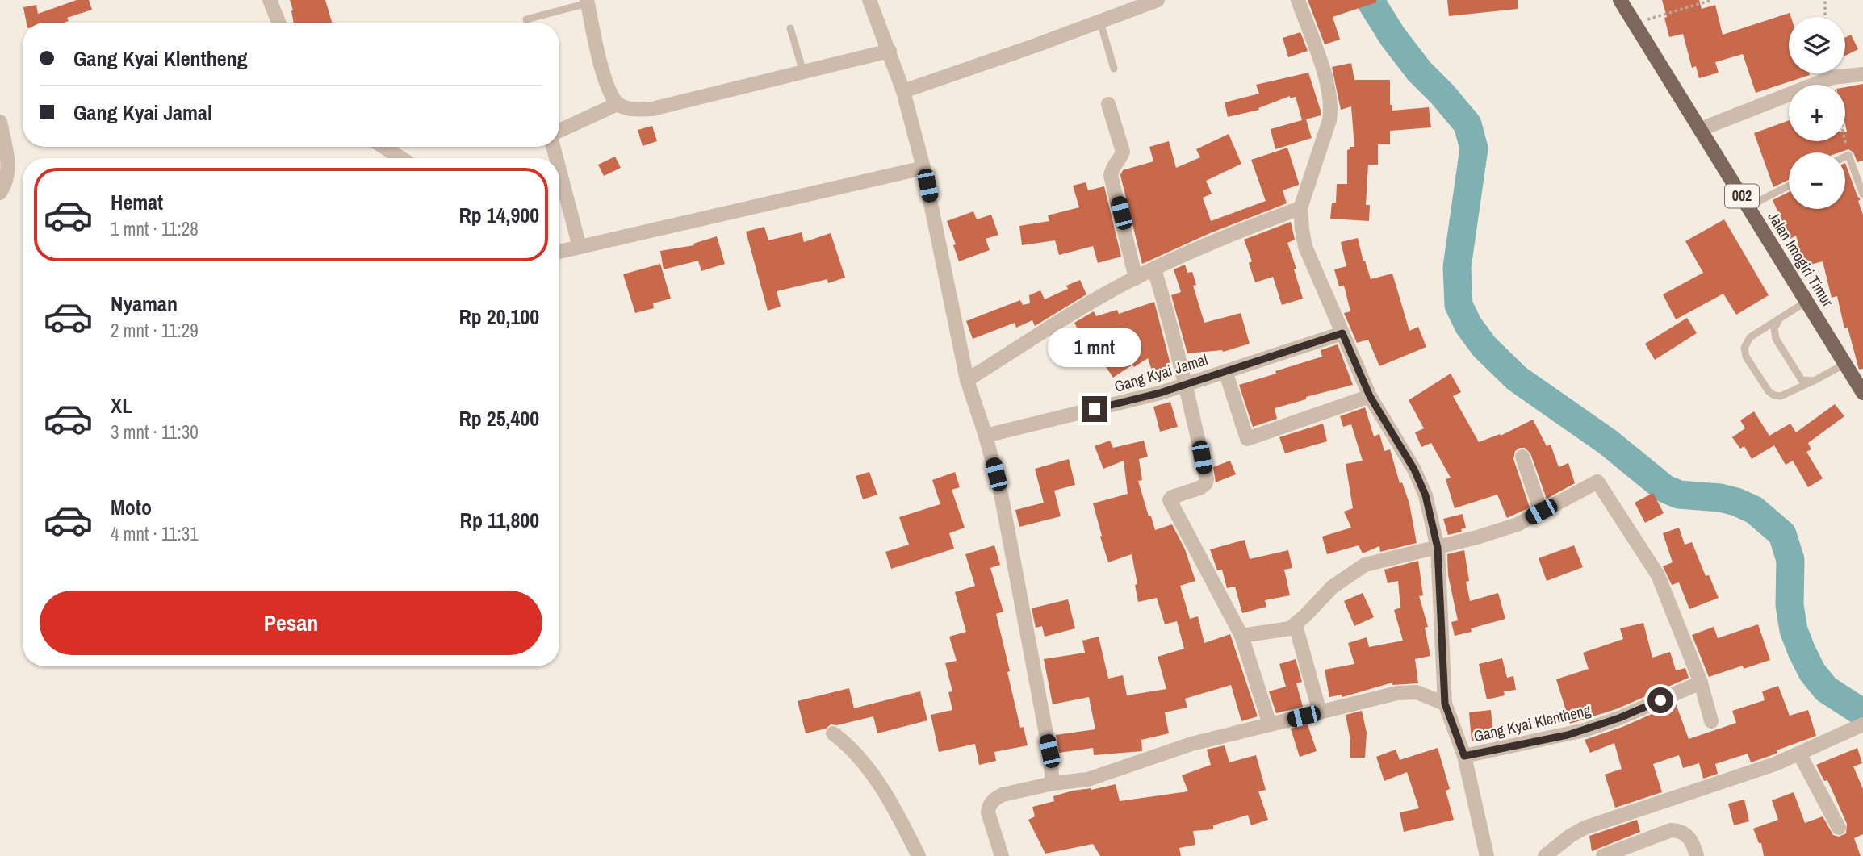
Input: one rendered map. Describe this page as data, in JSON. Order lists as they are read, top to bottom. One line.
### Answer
{"streets":{"main road":["002","Jalan Imogiri Timur"],"street":["Gang Kyai Jamal","Gang Kyai Klentheng"]},"page":{"map_buttons":["+","−"],"banner":["Gang Kyai Klentheng","Gang Kyai Jamal"],"list":[{"name":"Hemat","note":"1 mnt · 11:28","value":"Rp 14,900"},{"name":"Nyaman","note":"2 mnt · 11:29","value":"Rp 20,100"},{"name":"XL","note":"3 mnt · 11:30","value":"Rp 25,400"},{"name":"Moto","note":"4 mnt · 11:31","value":"Rp 11,800"}],"bubble":"1 mnt","buttons":"Pesan"}}
